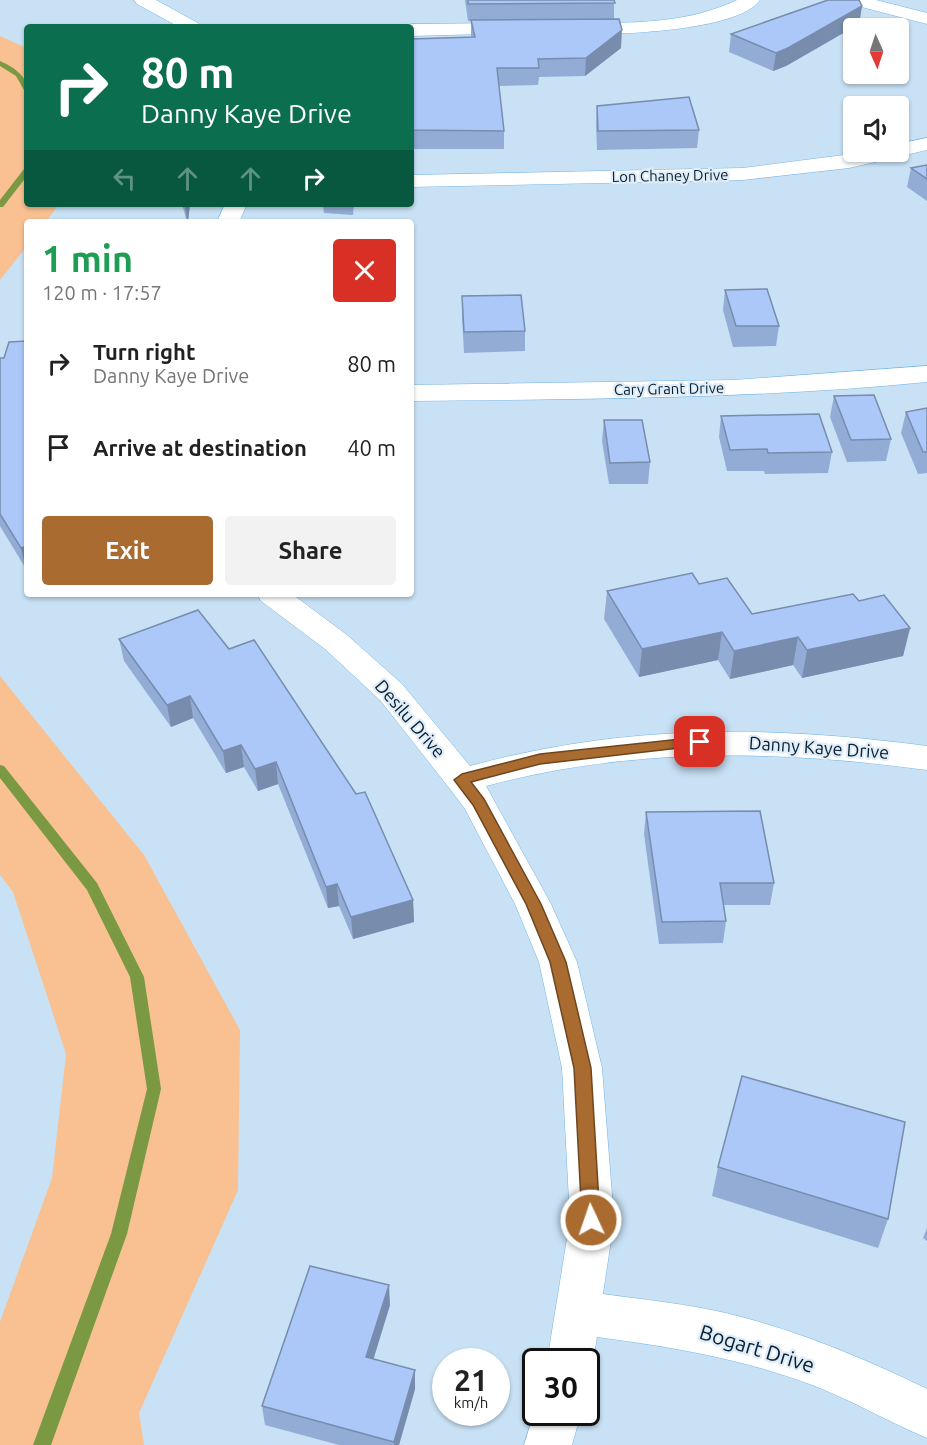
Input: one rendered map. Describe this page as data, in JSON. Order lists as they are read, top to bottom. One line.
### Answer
{"streets":{"street":["Lon Chaney Drive","Cary Grant Drive","Desilu Drive","Danny Kaye Drive","Bogart Drive"]},"crossings":[["Desilu Drive","Danny Kaye Drive"],["Desilu Drive","Bogart Drive"]],"north":"bottom","page":{"turn":["80 m","Danny Kaye Drive"],"heading":["1 min","120 m · 17:57"],"list":[{"name":"Turn right","note":"Danny Kaye Drive","value":"80 m"},{"name":"Arrive at destination","value":"40 m"}],"buttons":["Exit","Share"],"speed":"21 km/h","limit":"30"}}
